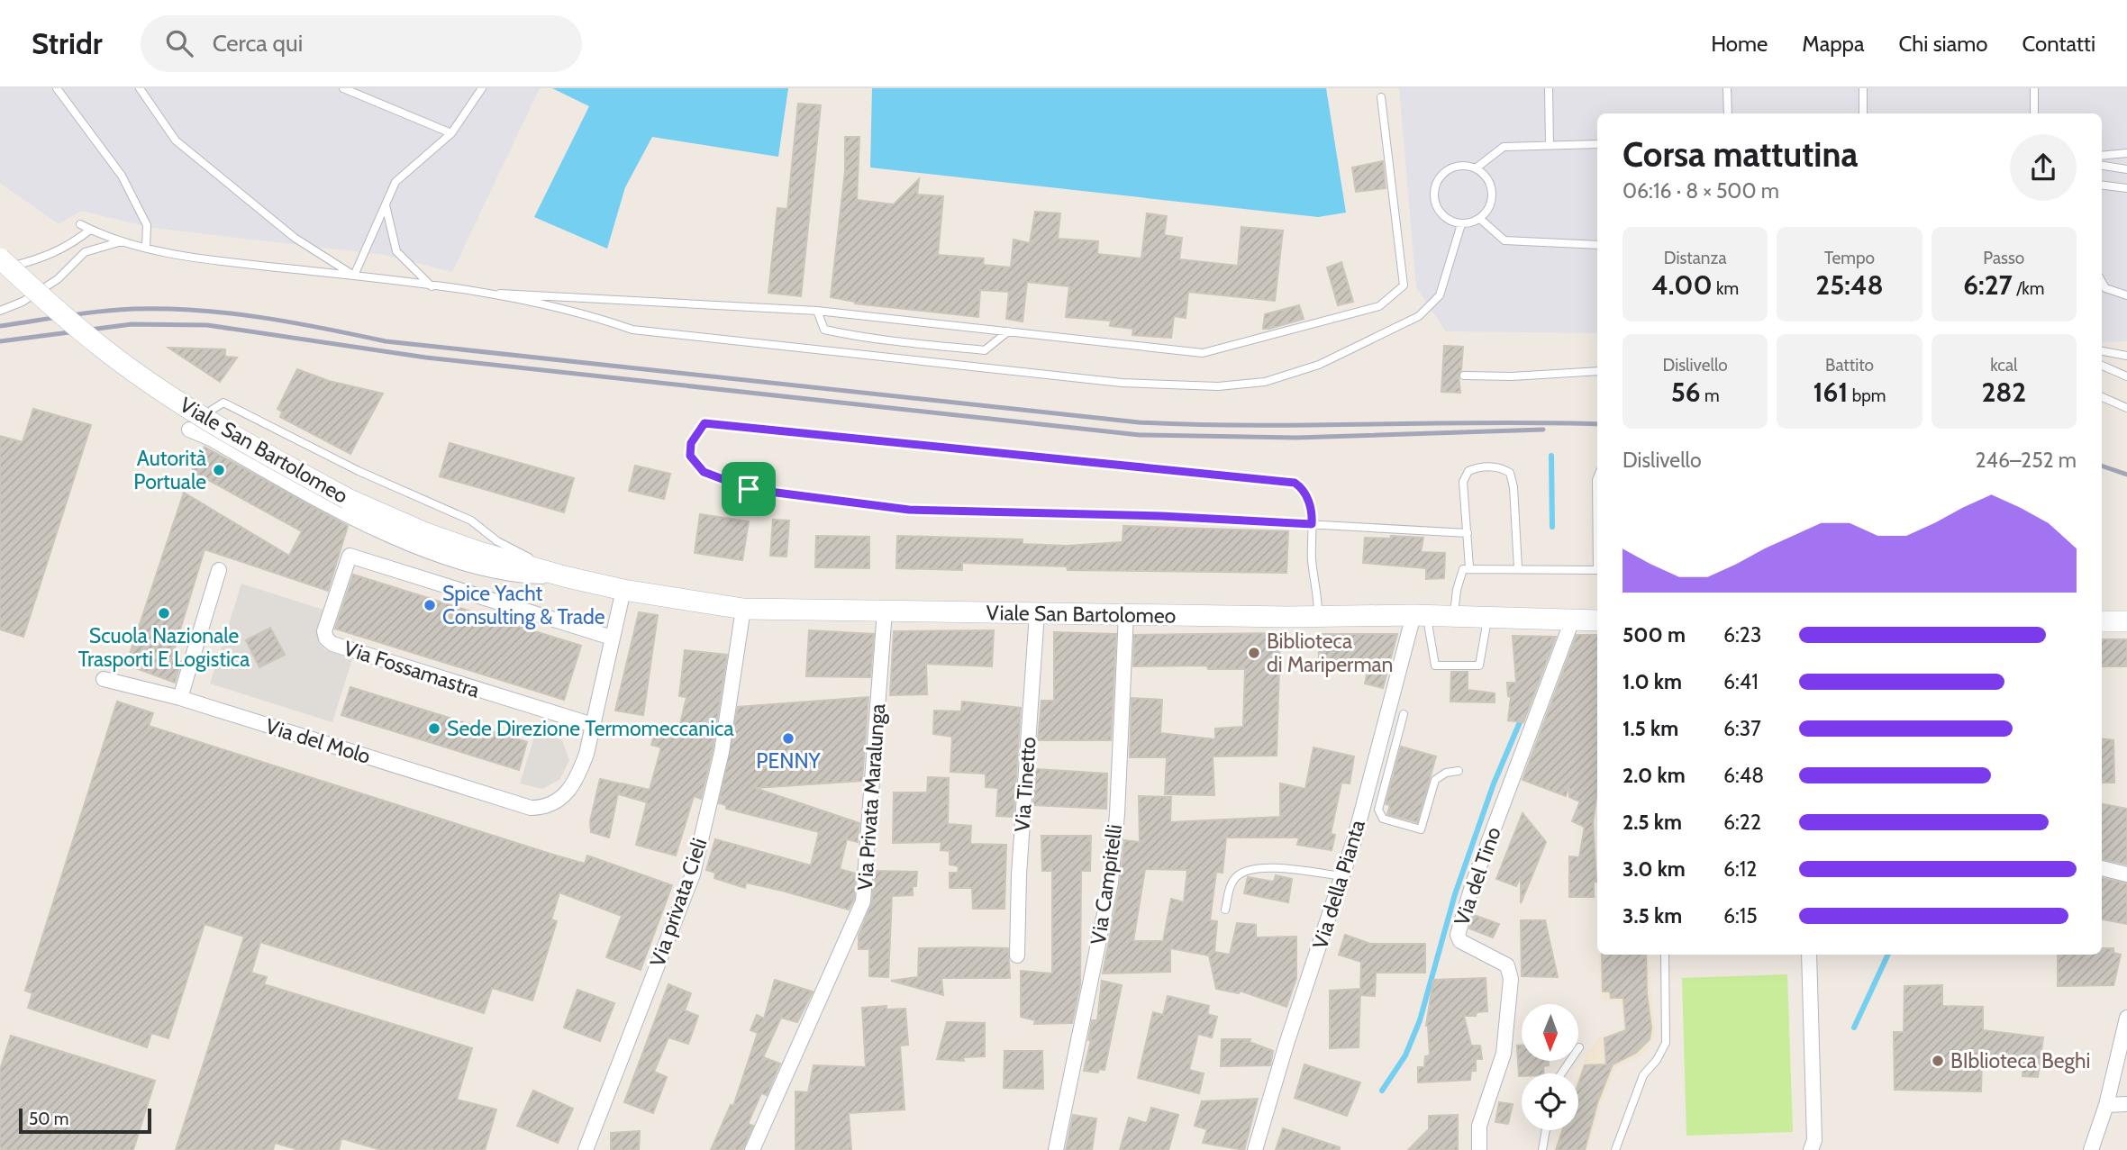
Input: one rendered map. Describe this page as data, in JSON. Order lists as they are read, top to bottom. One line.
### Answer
{"streets":{"main road":["Viale San Bartolomeo"],"street":["Via Fossamastra","Via del Molo","Via Tinetto","Via Privata Maralunga","Via del Tino","Via Campitelli","Via della Pianta","Via privata Cieli"]},"crossings":[["Viale San Bartolomeo","Via Tinetto"],["Viale San Bartolomeo","Via Privata Maralunga"],["Viale San Bartolomeo","Via del Tino"],["Viale San Bartolomeo","Via Campitelli"],["Viale San Bartolomeo","Via della Pianta"],["Viale San Bartolomeo","Via privata Cieli"],["Via Fossamastra","Via del Molo"]],"places":["Autorità Portuale","Spice Yacht Consulting & Trade","Scuola Nazionale Trasporti E Logistica","Biblioteca di Mariperman","Sede Direzione Termomeccanica","PENNY","BIblioteca Beghi"],"scale_bar":"50 m","north":"bottom","page":{"header":"Stridr","search":"Cerca qui","nav":["Home","Mappa","Chi siamo","Contatti"],"heading":["Corsa mattutina","06:16 · 8 × 500 m"],"stats":[["Distanza","4.00 km"],["Tempo","25:48"],["Passo","6:27 /km"],["Dislivello","56 m"],["Battito","161 bpm"],["kcal","282"]],"chart":["Dislivello","246–252 m"],"list":[{"name":"500 m","note":"6:23"},{"name":"1.0 km","note":"6:41"},{"name":"1.5 km","note":"6:37"},{"name":"2.0 km","note":"6:48"},{"name":"2.5 km","note":"6:22"},{"name":"3.0 km","note":"6:12"},{"name":"3.5 km","note":"6:15"}],"scale":"50 m"}}
